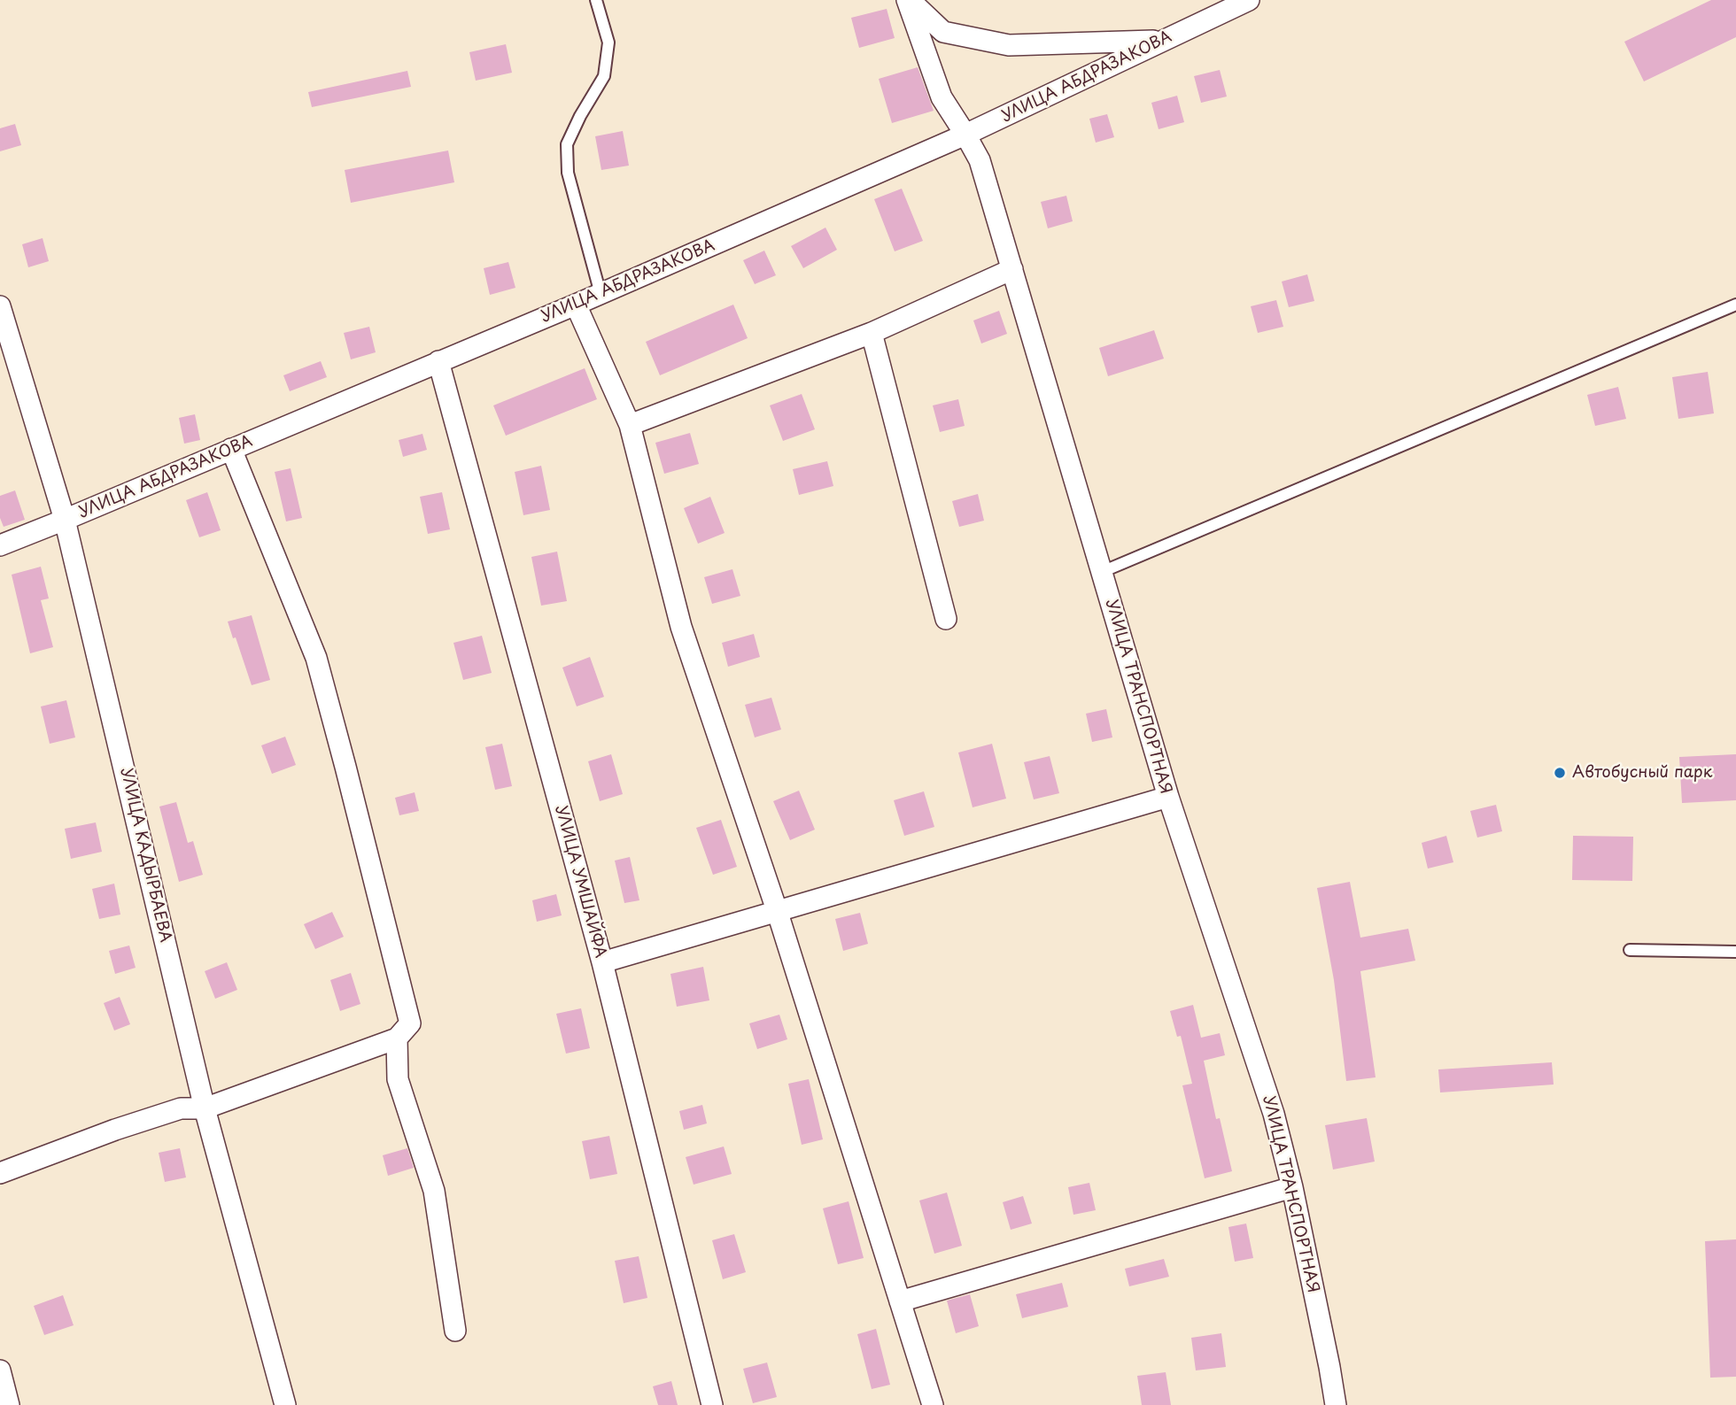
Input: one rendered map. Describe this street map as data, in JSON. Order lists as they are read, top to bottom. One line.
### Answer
{"streets":{"street":["УЛИЦА АБДРАЗАКОВА","УЛИЦА ТРАНСПОРТНАЯ","УЛИЦА КАДЫРБАЕВА","УЛИЦА УМШАЙФА"]},"crossings":[["УЛИЦА АБДРАЗАКОВА","УЛИЦА ТРАНСПОРТНАЯ"],["УЛИЦА АБДРАЗАКОВА","УЛИЦА КАДЫРБАЕВА"],["УЛИЦА АБДРАЗАКОВА","УЛИЦА УМШАЙФА"]],"places":["Автобусный парк"]}
